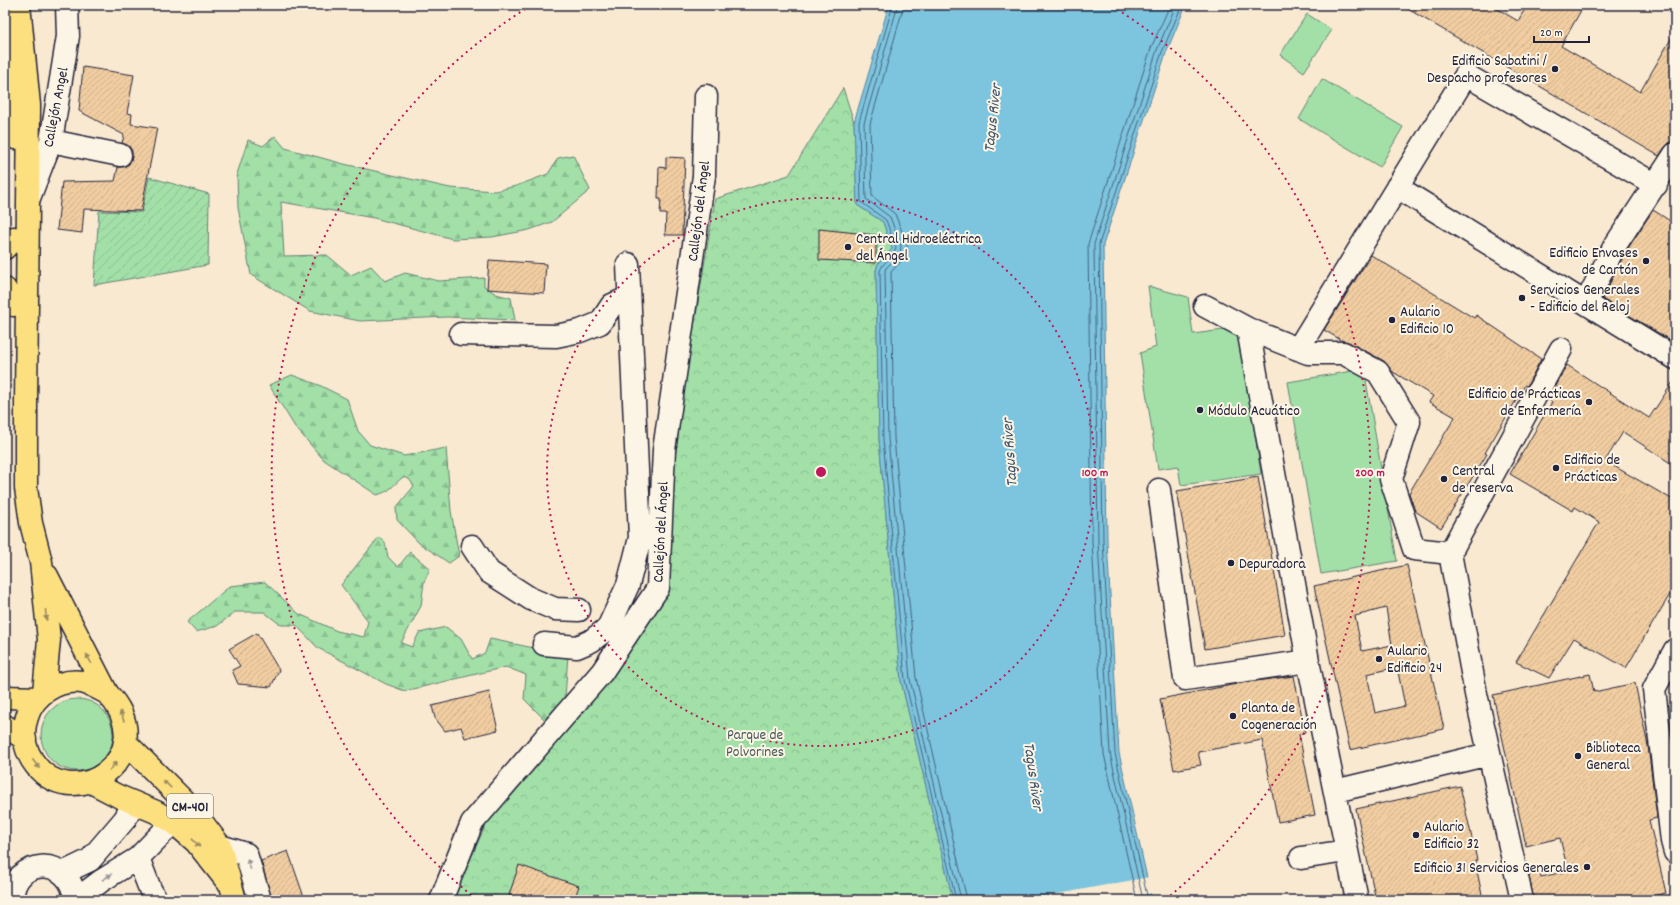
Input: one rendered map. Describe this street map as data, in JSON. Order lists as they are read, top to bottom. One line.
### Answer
{"streets":{"main road":["CM-401"],"street":["Callejón Angel","Callejón del Ángel"]},"water":["Tagus River"],"parks":["Parque de Polvorines"],"places":["Edificio Sabatini / Despacho profesores","Central Hidroeléctrica del Ángel","Edificio Envases de Cartón","Servicios Generales - Edificio del Reloj","Aulario Edificio 10","Edificio de Prácticas de Enfermería","Módulo Acuático","Edificio de Prácticas","Central de reserva","Depuradora","Aulario Edificio 24","Planta de Cogeneración","Biblioteca General","Aulario Edificio 32","Edificio 31 Servicios Generales"],"scale_bar":"20 m","rings":["100 m","200 m"]}
